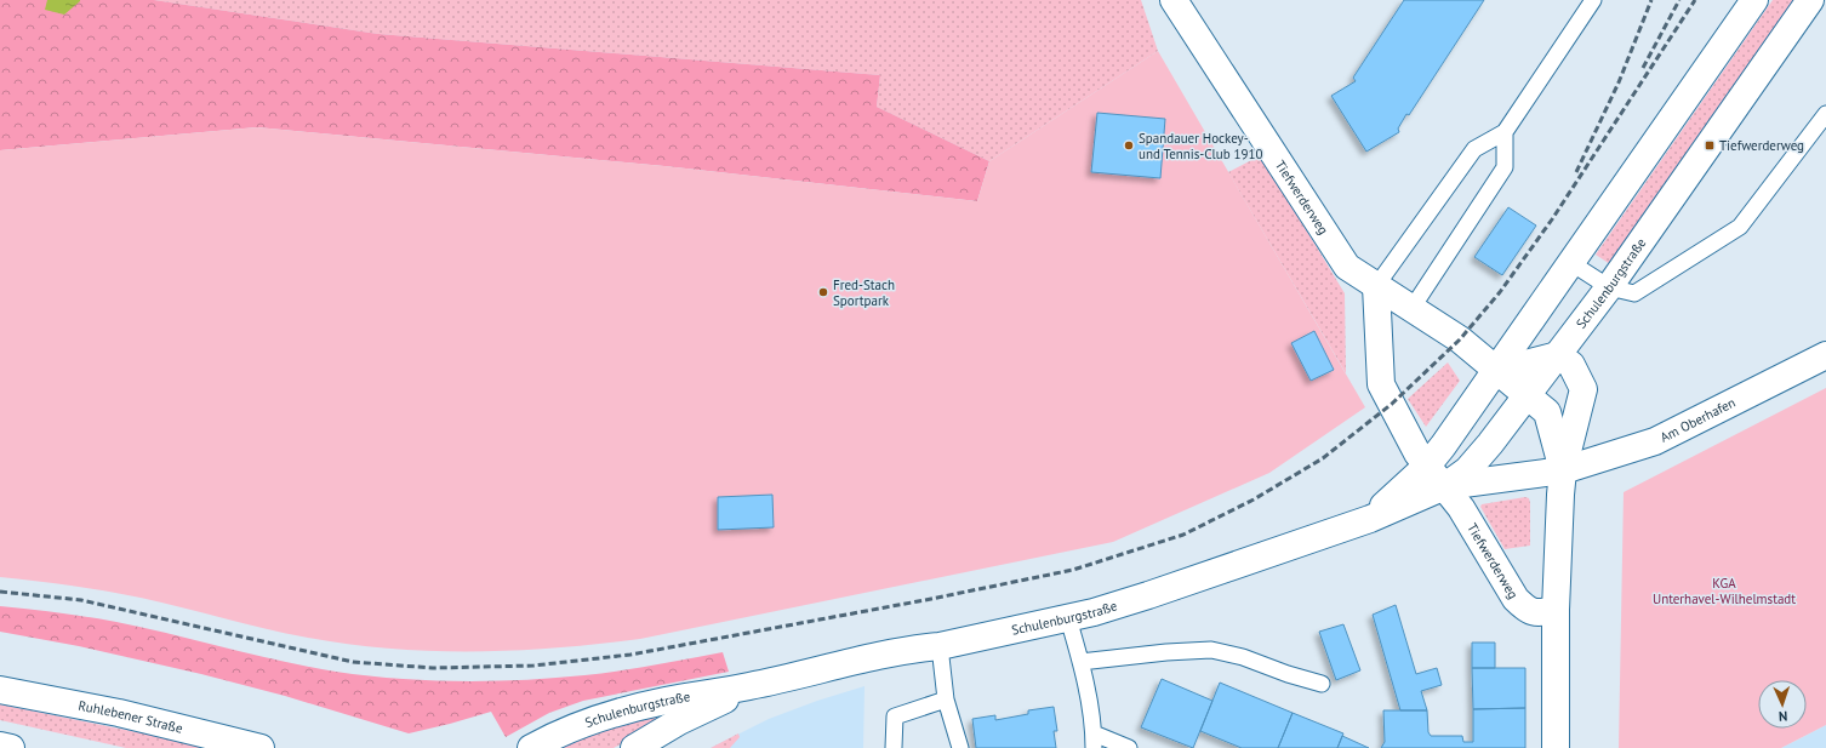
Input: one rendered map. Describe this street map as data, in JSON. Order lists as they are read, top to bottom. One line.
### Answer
{"streets":{"street":["Tiefwerderweg","Schulenburgstraße","Am Oberhafen","Ruhlebener Straße"]},"crossings":[["Tiefwerderweg","Schulenburgstraße"],["Tiefwerderweg","Am Oberhafen"]],"parks":["KGA Unterhavel-Wilhelmstadt"],"places":{"other":["Spandauer Hockey- und Tennis-Club 1910","Fred-Stach Sportpark"],"transit":["Tiefwerderweg"]},"north":"bottom"}
